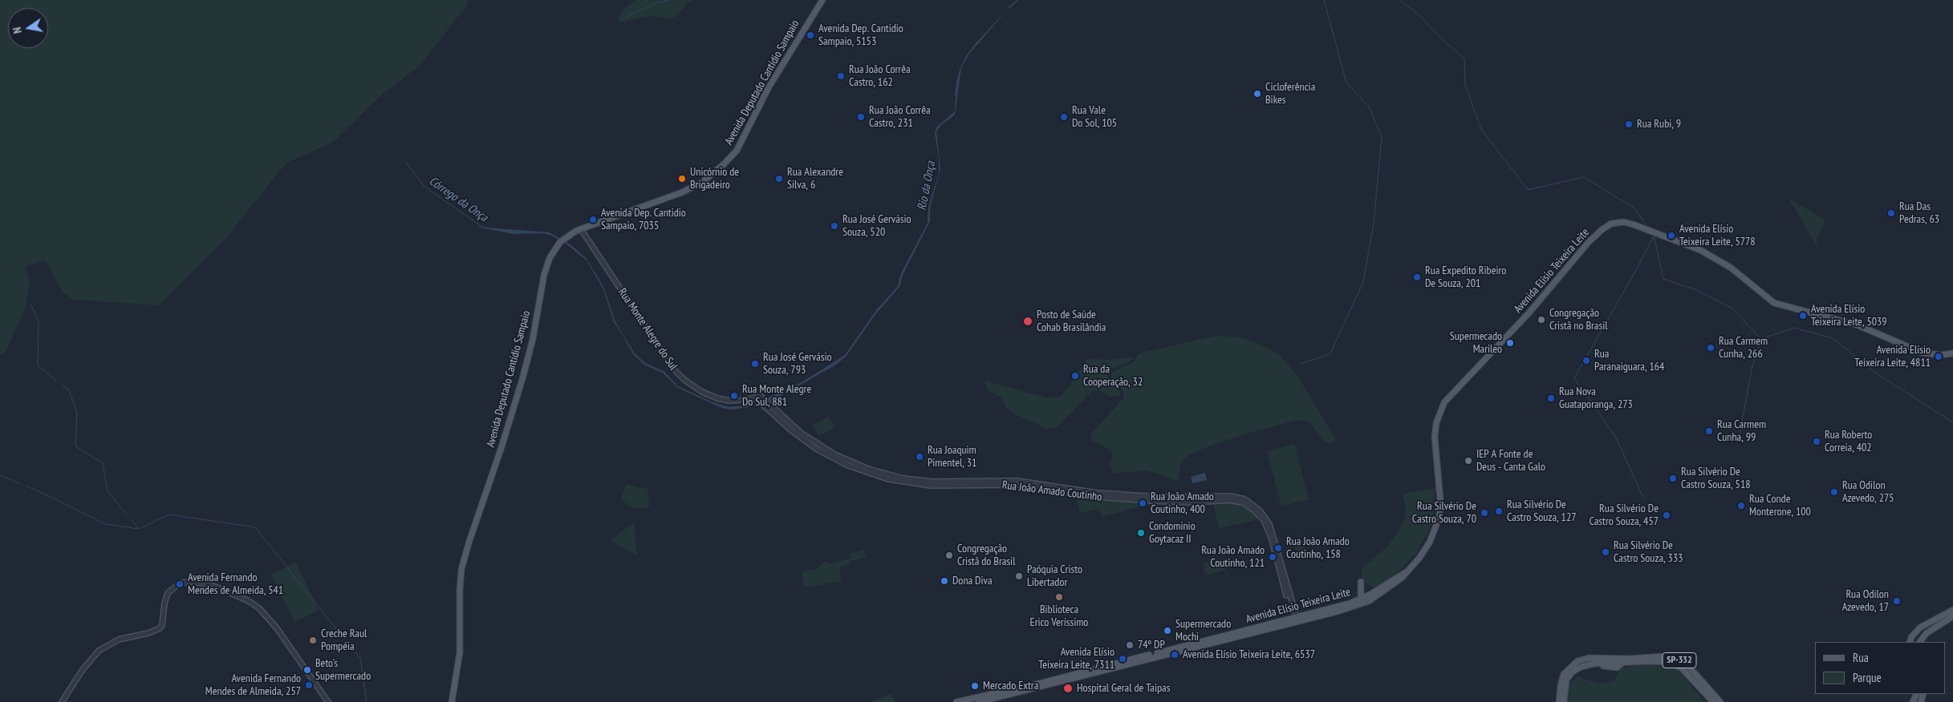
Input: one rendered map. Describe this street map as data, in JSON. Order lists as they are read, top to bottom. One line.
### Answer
{"streets":{"main road":["Avenida Deputado Cantídio Sampaio","Avenida Elísio Teixeira Leite","SP-332"],"street":["Rua Monte Alegre do Sul","Rua João Amado Coutinho"]},"crossings":[["Avenida Deputado Cantídio Sampaio","Rua Monte Alegre do Sul"],["Avenida Elísio Teixeira Leite","Rua João Amado Coutinho"],["Rua Monte Alegre do Sul","Rua João Amado Coutinho"]],"water":["Rio da Onça","Córrego da Onça"],"places":["Avenida Dep. Cantidio Sampaio, 5153","Rua João Corrêa Castro, 162","Cicloferência Bikes","Rua João Corrêa Castro, 231","Rua Vale Do Sol, 105","Rua Rubi, 9","Unicórnio de Brigadeiro","Rua Alexandre Silva, 6","Rua Das Pedras, 63","Avenida Dep. Cantidio Sampaio, 7035","Rua José Gervásio Souza, 520","Avenida Elísio Teixeira Leite, 5778","Rua Expedito Ribeiro De Souza, 201","Avenida Elísio Teixeira Leite, 5039","Congregação Cristã no Brasil","Posto de Saúde Cohab Brasilândia","Supermecado Marileo","Rua Carmem Cunha, 266","Avenida Elísio Teixeira Leite, 4811","Rua Paranaiguara, 164","Rua José Gervásio Souza, 793","Rua da Cooperação, 32","Rua Monte Alegre Do Sul, 881","Rua Nova Guataporanga, 273","Rua Carmem Cunha, 99","Rua Roberto Correia, 402","Rua Joaquim Pimentel, 31","IEP A Fonte de Deus - Canta Galo","Rua Silvério De Castro Souza, 518","Rua Odilon Azevedo, 275","Rua João Amado Coutinho, 400","Rua Conde Monterone, 100","Rua Silvério De Castro Souza, 127","Rua Silvério De Castro Souza, 70","Rua Silvério De Castro Souza, 457","Condominio Goytacaz II","Rua João Amado Coutinho, 158","Rua Silvério De Castro Souza, 333","Congregação Cristã do Brasil","Rua João Amado Coutinho, 121","Paóquia Cristo Libertador","Dona Diva","Avenida Fernando Mendes de Almeida, 541","Biblioteca Erico Veríssimo","Rua Odilon Azevedo, 17","Supermercado Mochi","Creche Raul Pompéia","74º DP","Avenida Elísio Teixeira Leite, 6537","Avenida Elísio Teixeira Leite, 7311","Beto's Supermercado","Avenida Fernando Mendes de Almeida, 257","Mercado Extra","Hospital Geral de Taipas"],"legend":["Rua","Parque"],"north":"left"}
